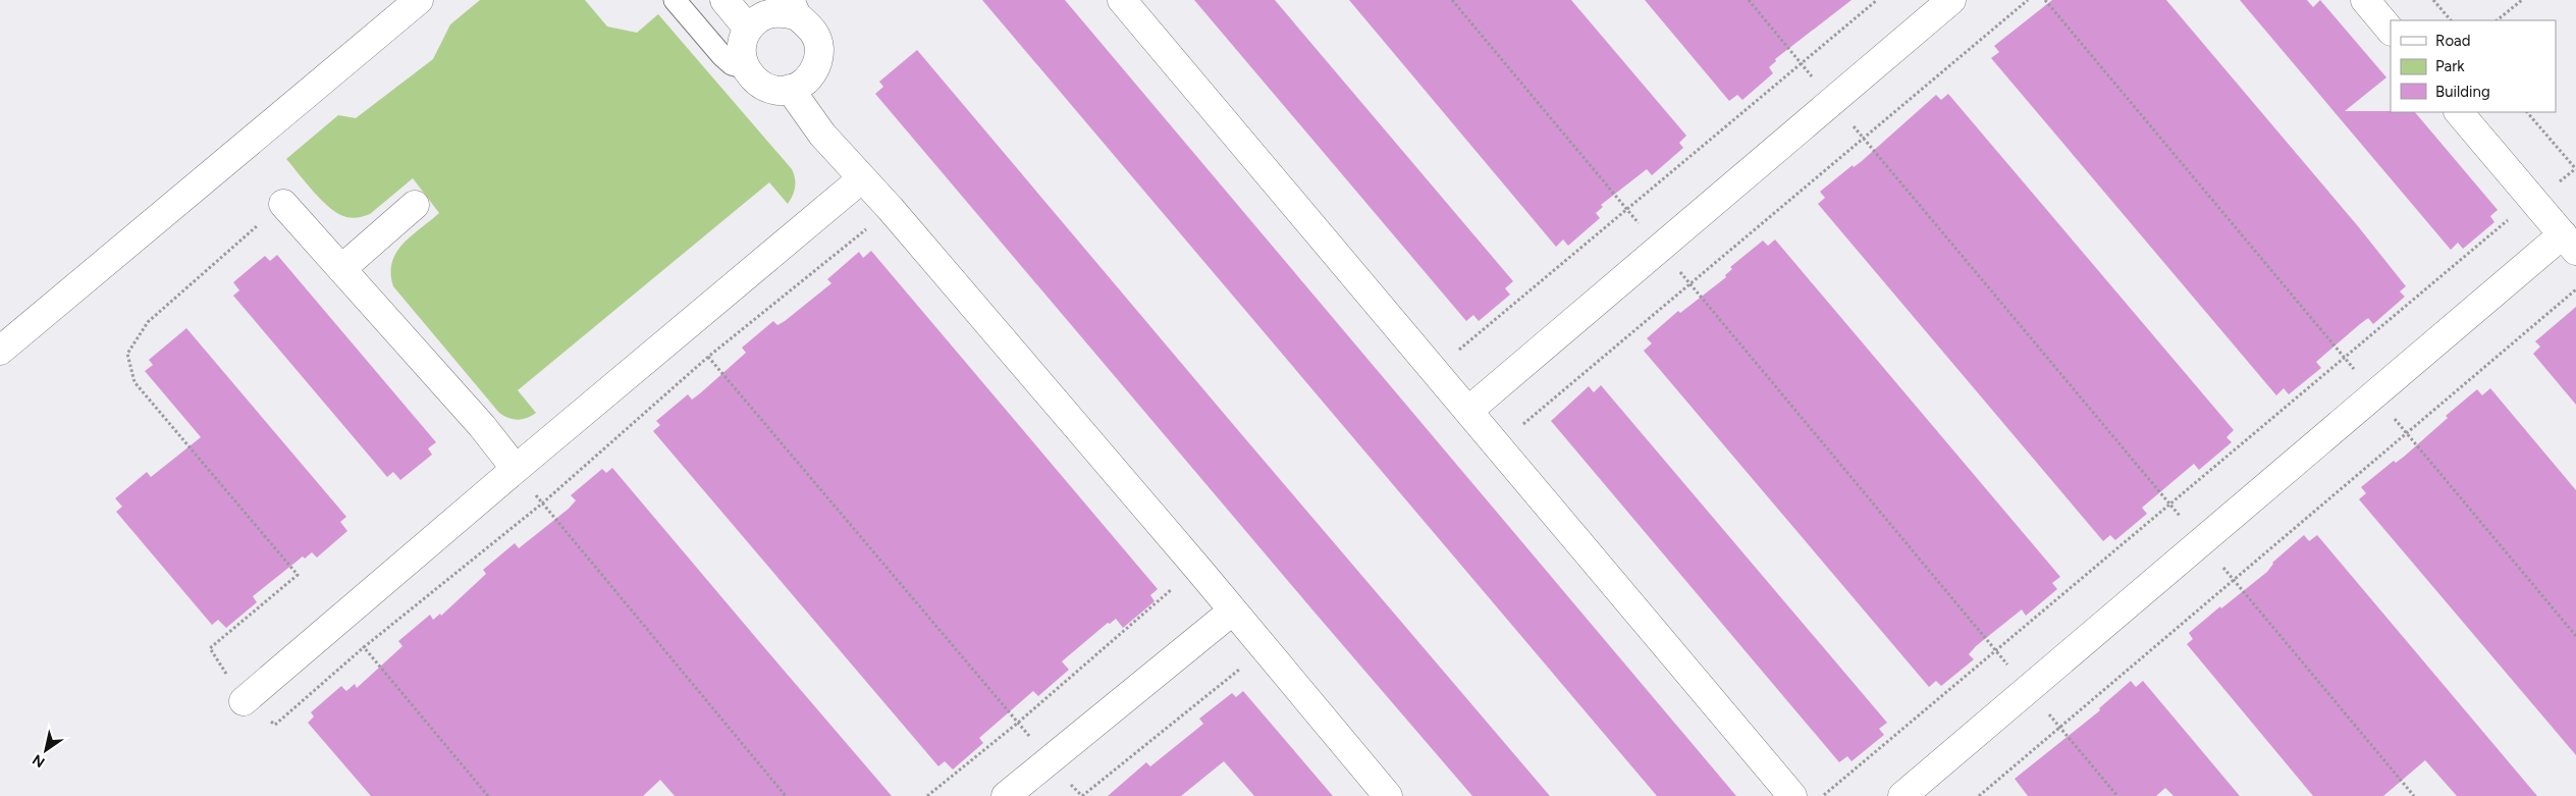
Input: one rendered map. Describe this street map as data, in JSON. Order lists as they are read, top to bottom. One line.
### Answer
{"legend":["Road","Park","Building"],"north":"bottom left"}
